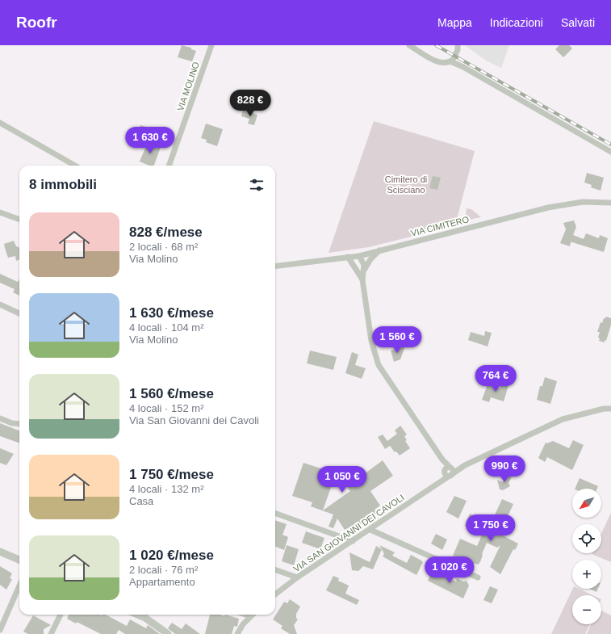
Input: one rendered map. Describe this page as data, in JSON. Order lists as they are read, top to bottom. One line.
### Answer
{"streets":{"street":["VIA MOLINO","VIA CIMITERO","VIA SAN GIOVANNI DEI CAVOLI"]},"parks":["Cimitero di Scisciano"],"north":"bottom left","page":{"header":"Roofr","nav":["Mappa","Indicazioni","Salvati"],"price":["828 €","1 630 €","1 560 €","764 €","990 €","1 050 €","1 750 €","1 020 €"],"heading":"8 immobili","list":[{"name":"828 €/mese","note":"2 locali · 68 m² · Via Molino"},{"name":"1 630 €/mese","note":"4 locali · 104 m² · Via Molino"},{"name":"1 560 €/mese","note":"4 locali · 152 m² · Via San Giovanni dei Cavoli"},{"name":"1 750 €/mese","note":"4 locali · 132 m² · Casa"},{"name":"1 020 €/mese","note":"2 locali · 76 m² · Appartamento"}],"map_buttons":["+","−"]}}
